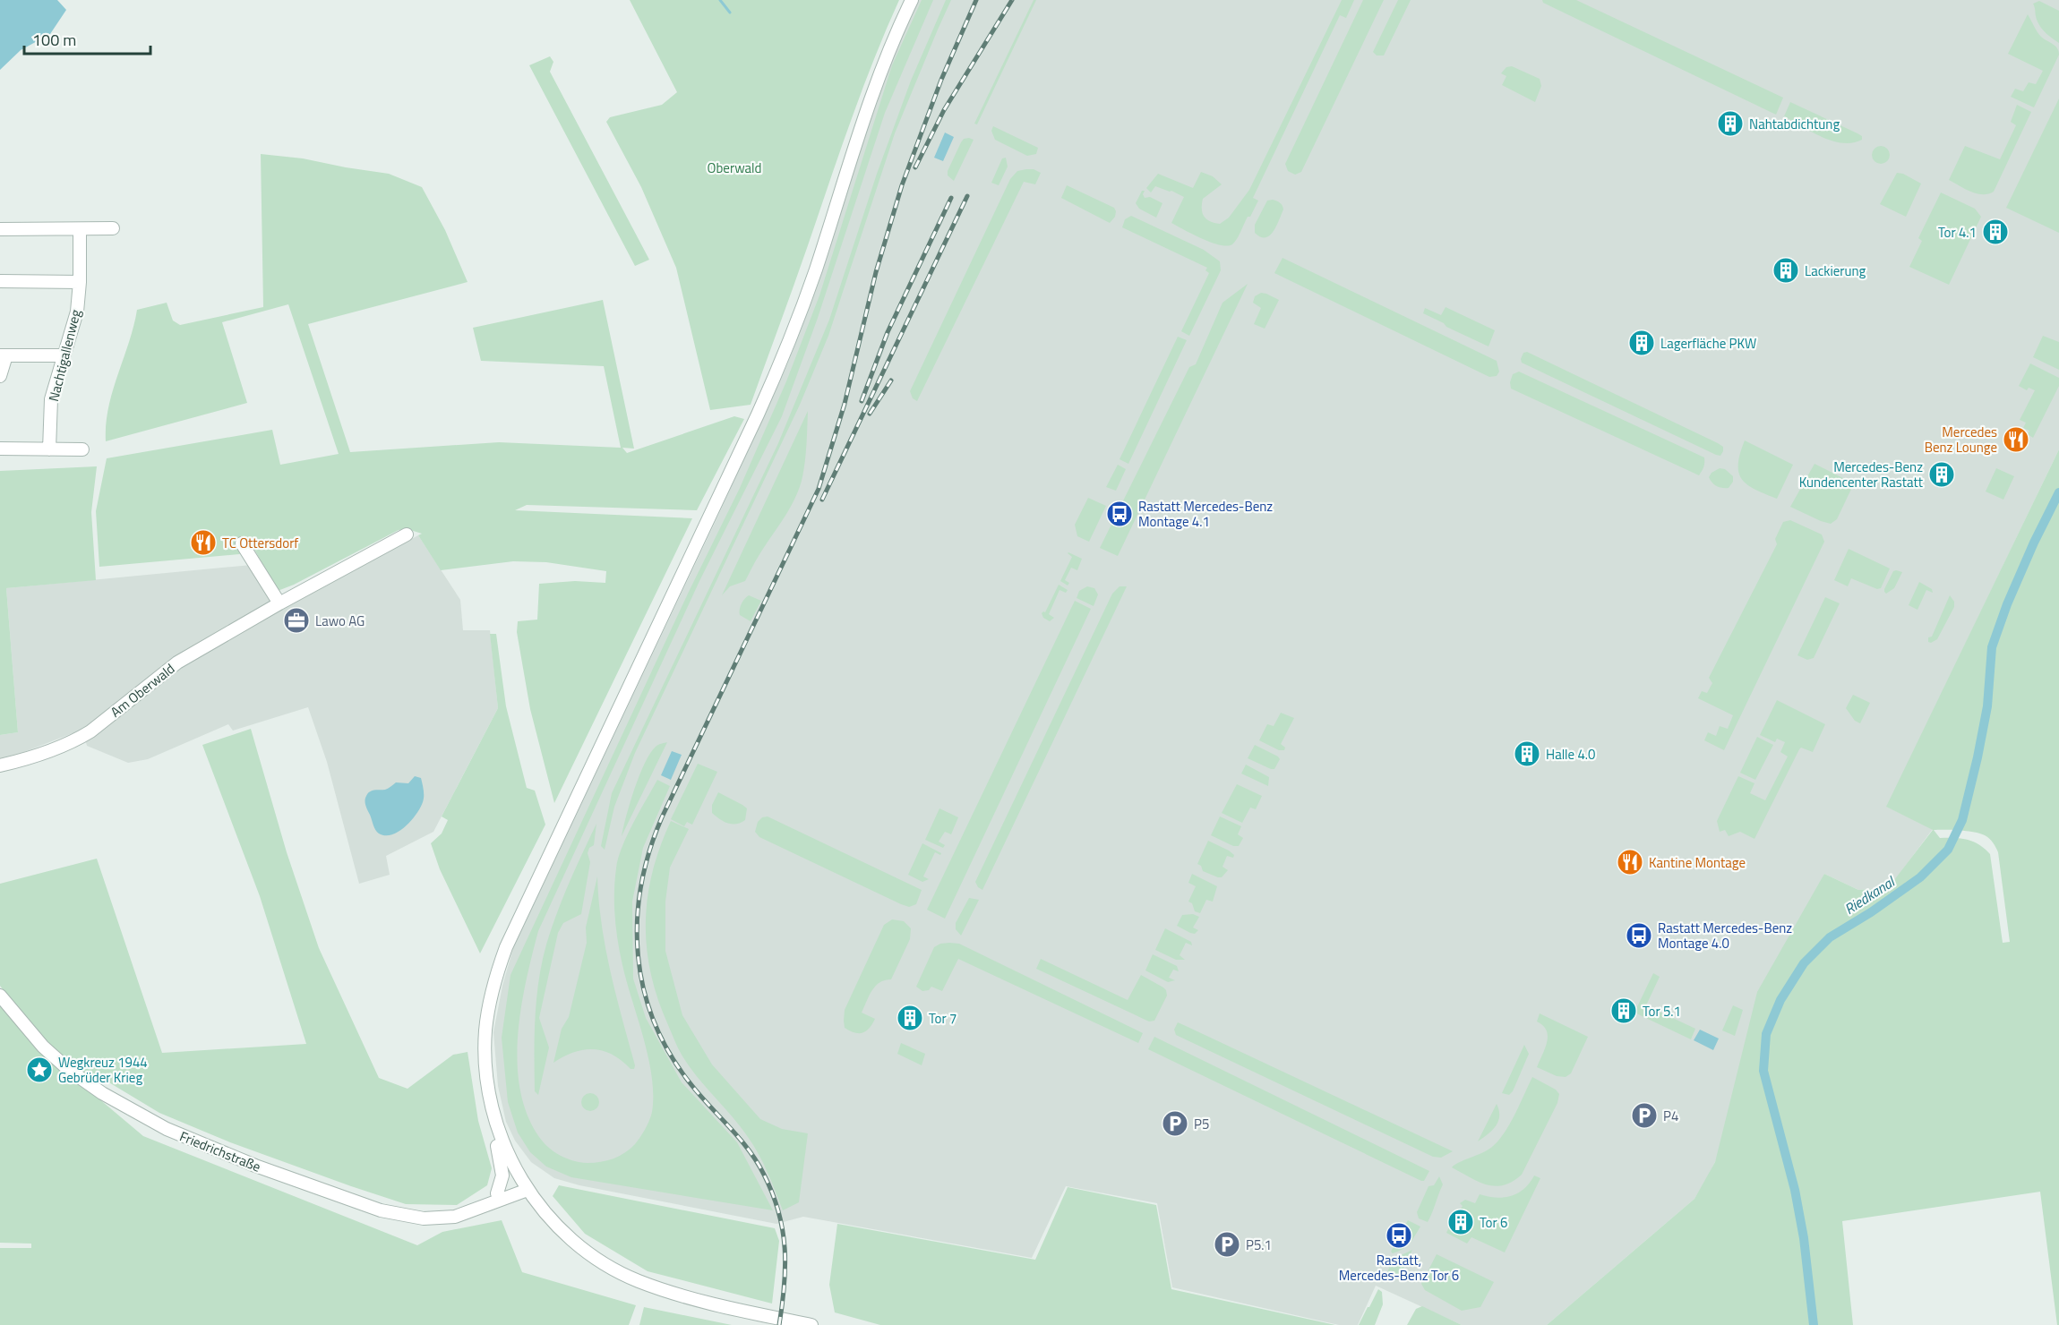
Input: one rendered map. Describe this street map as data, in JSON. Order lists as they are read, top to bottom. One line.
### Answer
{"streets":{"street":["Nachtigallenweg","Am Oberwald","Friedrichstraße"]},"water":["Riedkanal"],"parks":["Oberwald"],"places":{"building":["Nahtabdichtung","Tor 4.1","Lackierung","Lagerfläche PKW","Mercedes-Benz Kundencenter Rastatt","Halle 4.0","Tor 5.1","Tor 7","Tor 6"],"restaurant":["Mercedes Benz Lounge","TC Ottersdorf","Kantine Montage"],"bus stop":["Rastatt Mercedes-Benz Montage 4.1","Rastatt Mercedes-Benz Montage 4.0","Rastatt, Mercedes-Benz Tor 6"],"office":["Lawo AG"],"place":["Wegkreuz 1944 Gebrüder Krieg"],"parking":["P4","P5","P5.1"]},"scale_bar":"100 m"}
